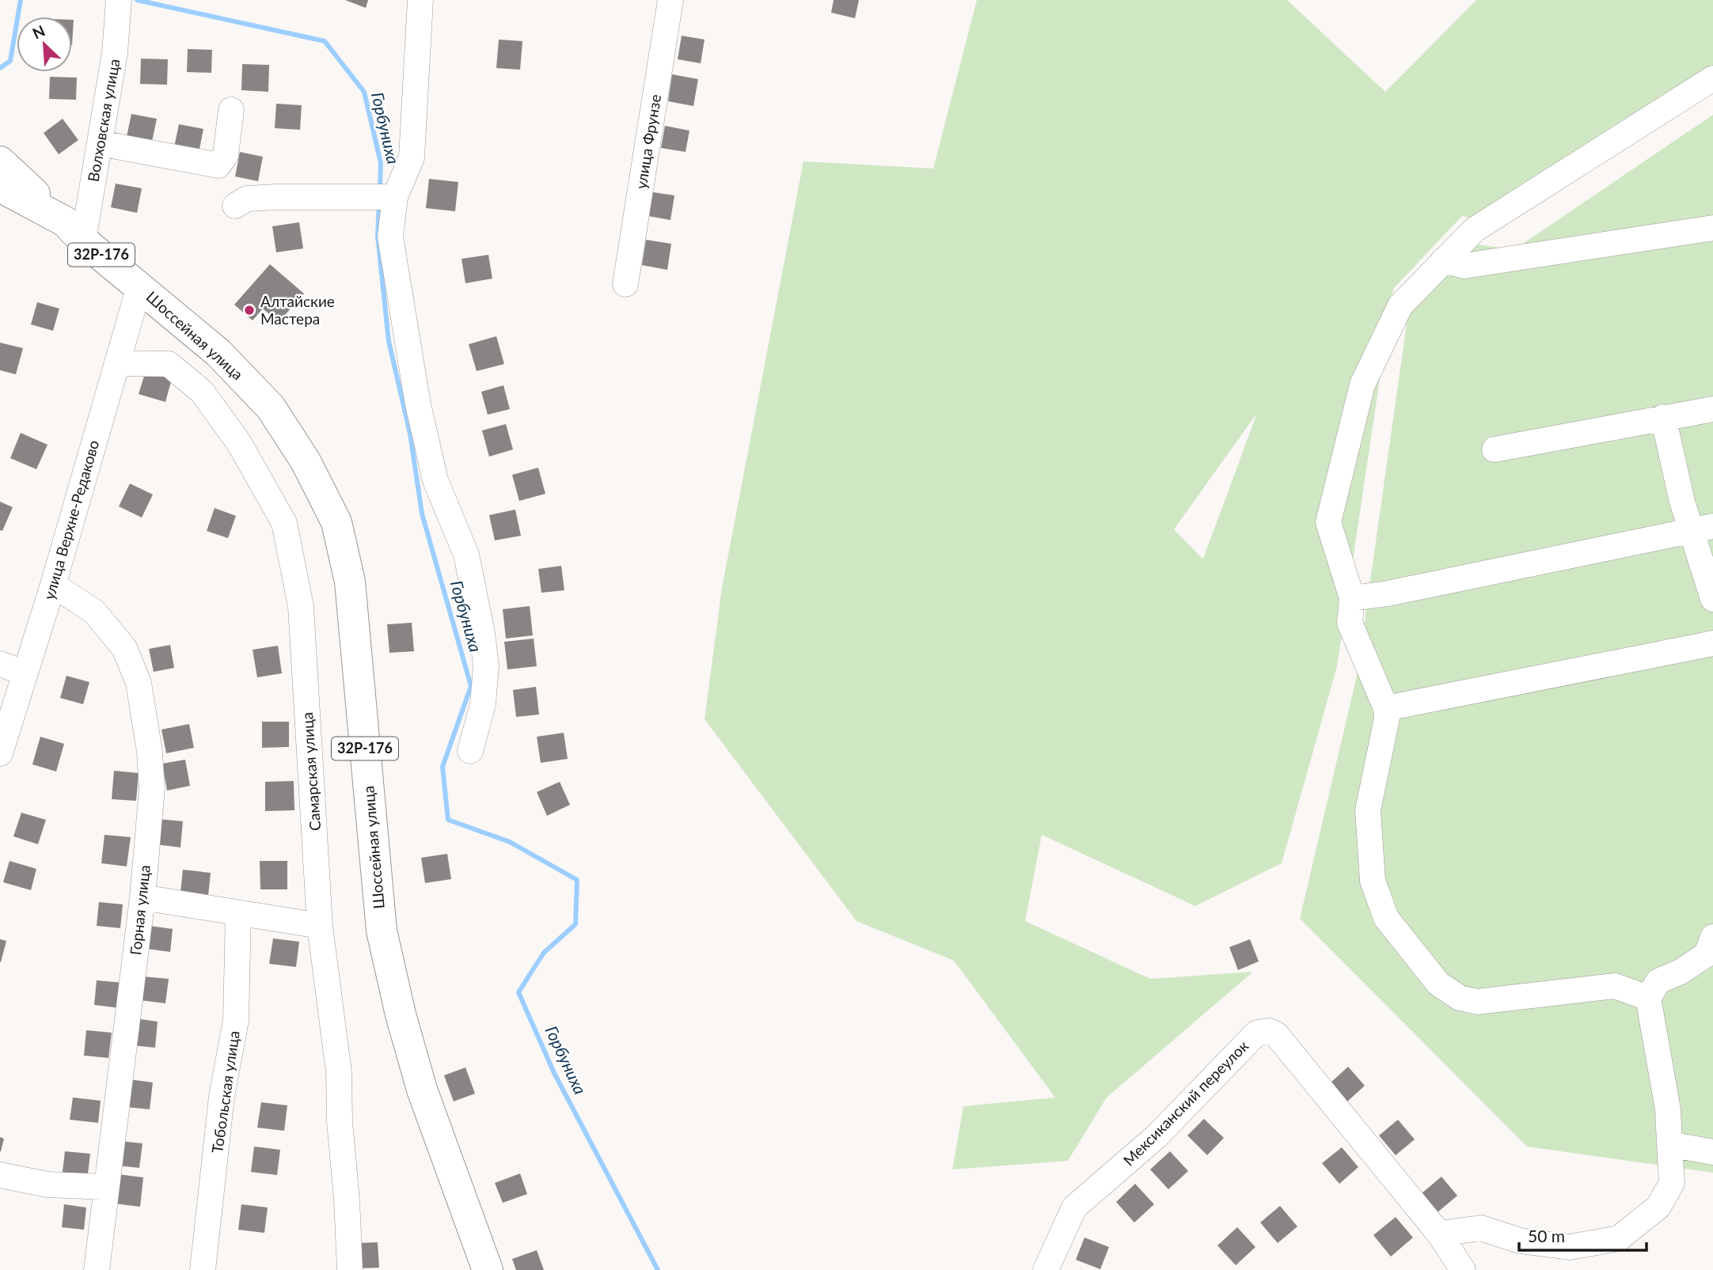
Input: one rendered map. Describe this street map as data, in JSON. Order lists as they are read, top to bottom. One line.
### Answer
{"streets":{"main road":["32Р-176","Шоссейная улица"],"street":["Волховская улица","улица Фрунзе","улица Верхне-Редаково","Самарская улица","Горная улица","Тобольская улица","Мексиканский переулок"]},"crossings":[["Волховская улица","32Р-176"],["32Р-176","Шоссейная улица"],["32Р-176","улица Верхне-Редаково"],["Шоссейная улица","улица Верхне-Редаково"],["улица Верхне-Редаково","Самарская улица"],["улица Верхне-Редаково","Горная улица"]],"water":["Горбуниха"],"places":["Алтайские Мастера"],"scale_bar":"50 m","north":"top left"}
